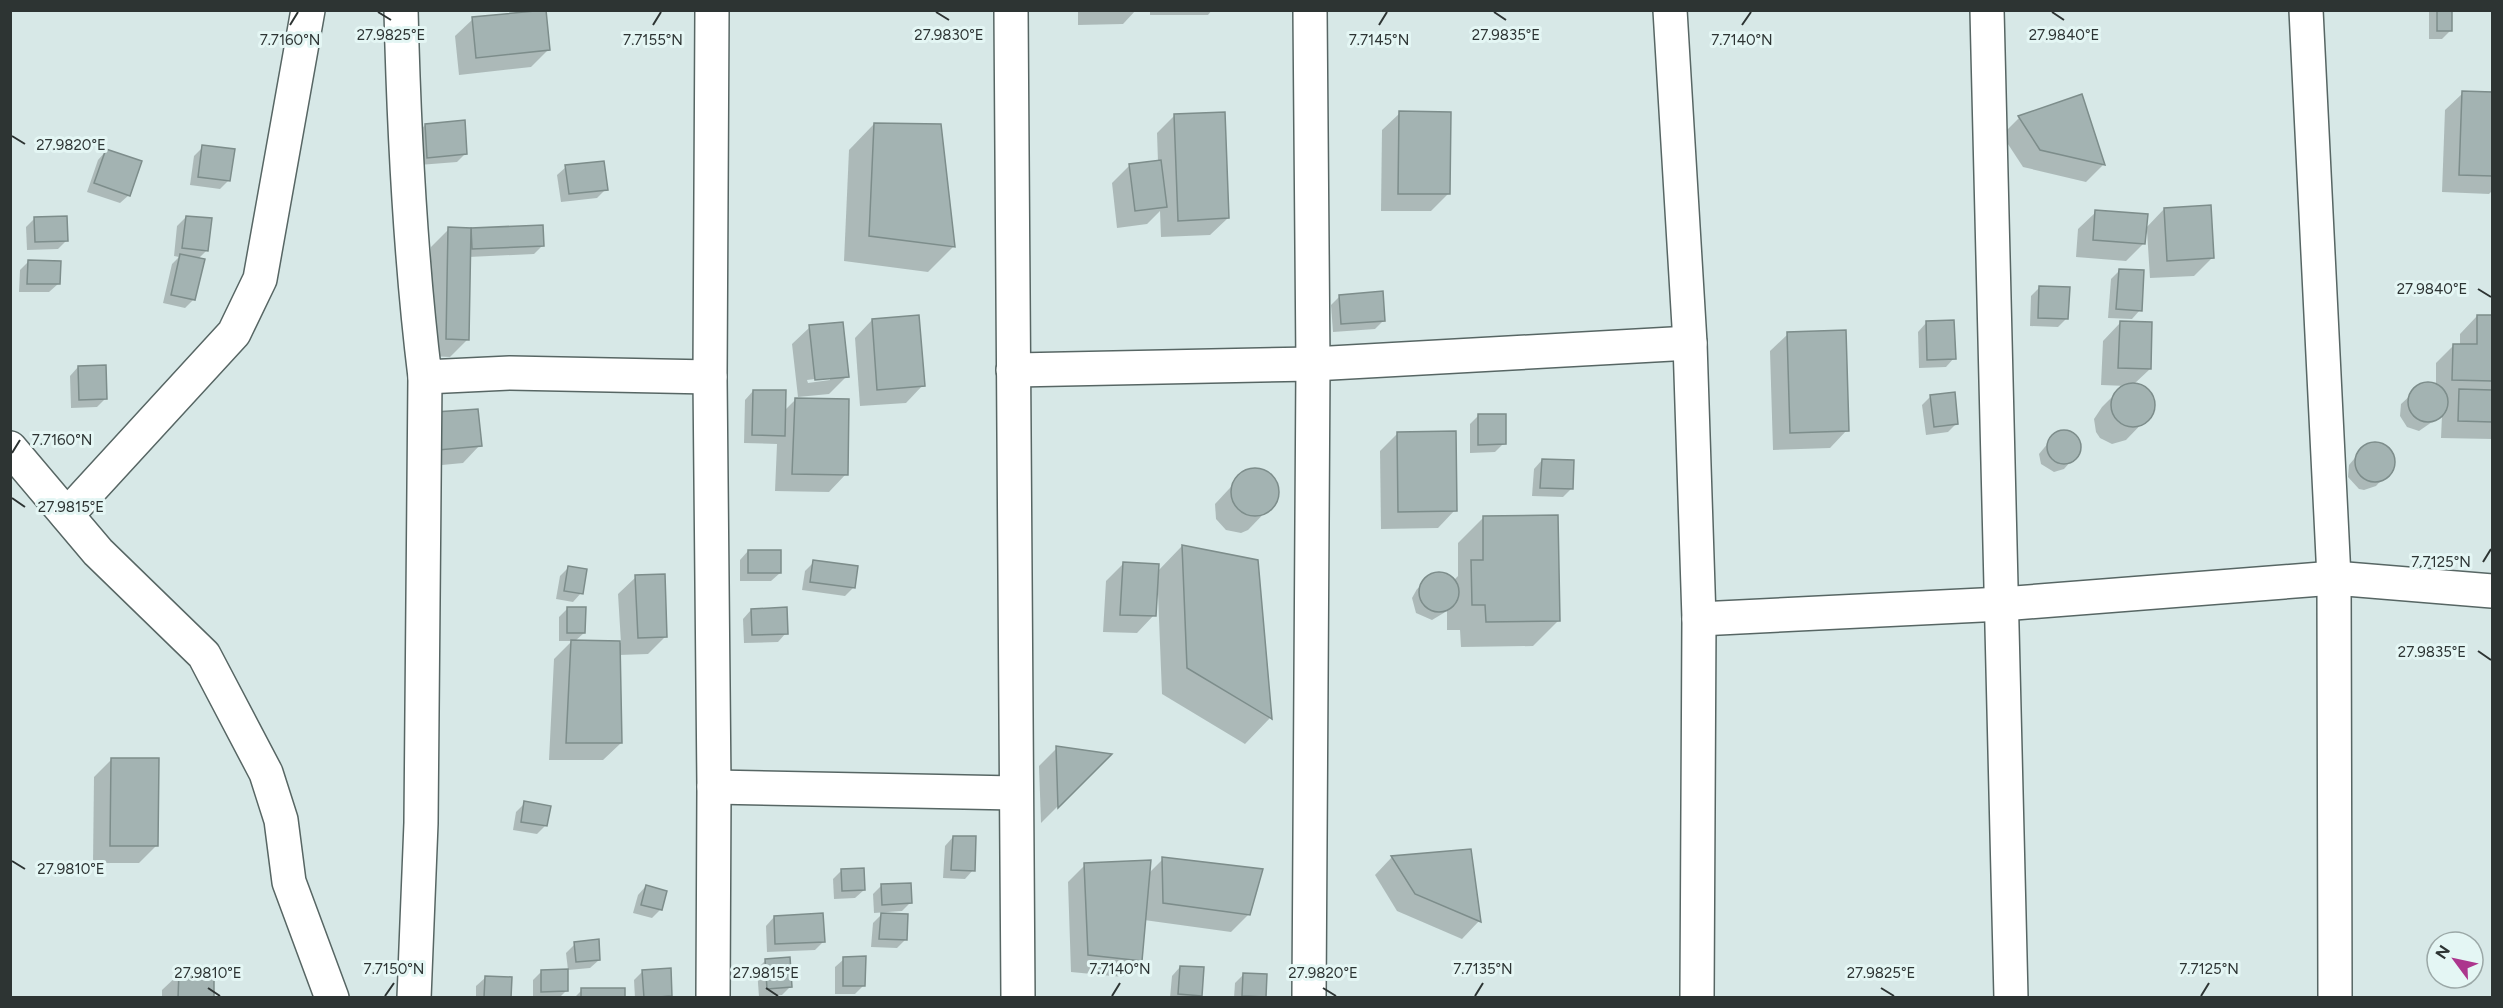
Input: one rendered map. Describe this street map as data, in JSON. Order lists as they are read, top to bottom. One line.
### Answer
{"north":"top left","coordinates":["27.9825°E","27.9830°E","27.9835°E","27.9840°E","7.7160°N","7.7155°N","7.7145°N","7.7140°N","27.9820°E","27.9815°E","7.7125°N","27.9810°E","7.7150°N","7.7135°N"]}
